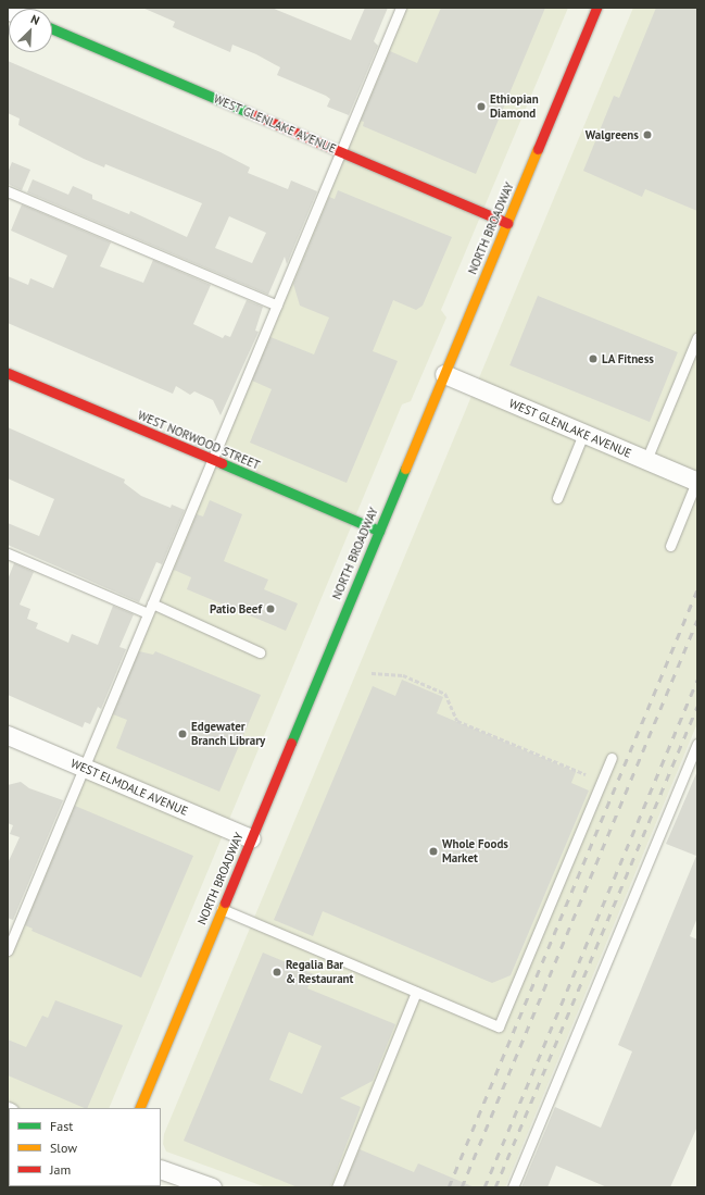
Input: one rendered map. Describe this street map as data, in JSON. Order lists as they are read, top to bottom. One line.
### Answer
{"streets":{"main road":["WEST GLENLAKE AVENUE","NORTH BROADWAY","WEST NORWOOD STREET"],"street":["WEST ELMDALE AVENUE"]},"crossings":[["WEST GLENLAKE AVENUE","NORTH BROADWAY"],["NORTH BROADWAY","WEST NORWOOD STREET"],["NORTH BROADWAY","WEST ELMDALE AVENUE"]],"places":["Ethiopian Diamond","Walgreens","LA Fitness","Patio Beef","Edgewater Branch Library","Whole Foods Market","Regalia Bar & Restaurant"],"legend":["Fast","Slow","Jam"],"north":"top right"}
